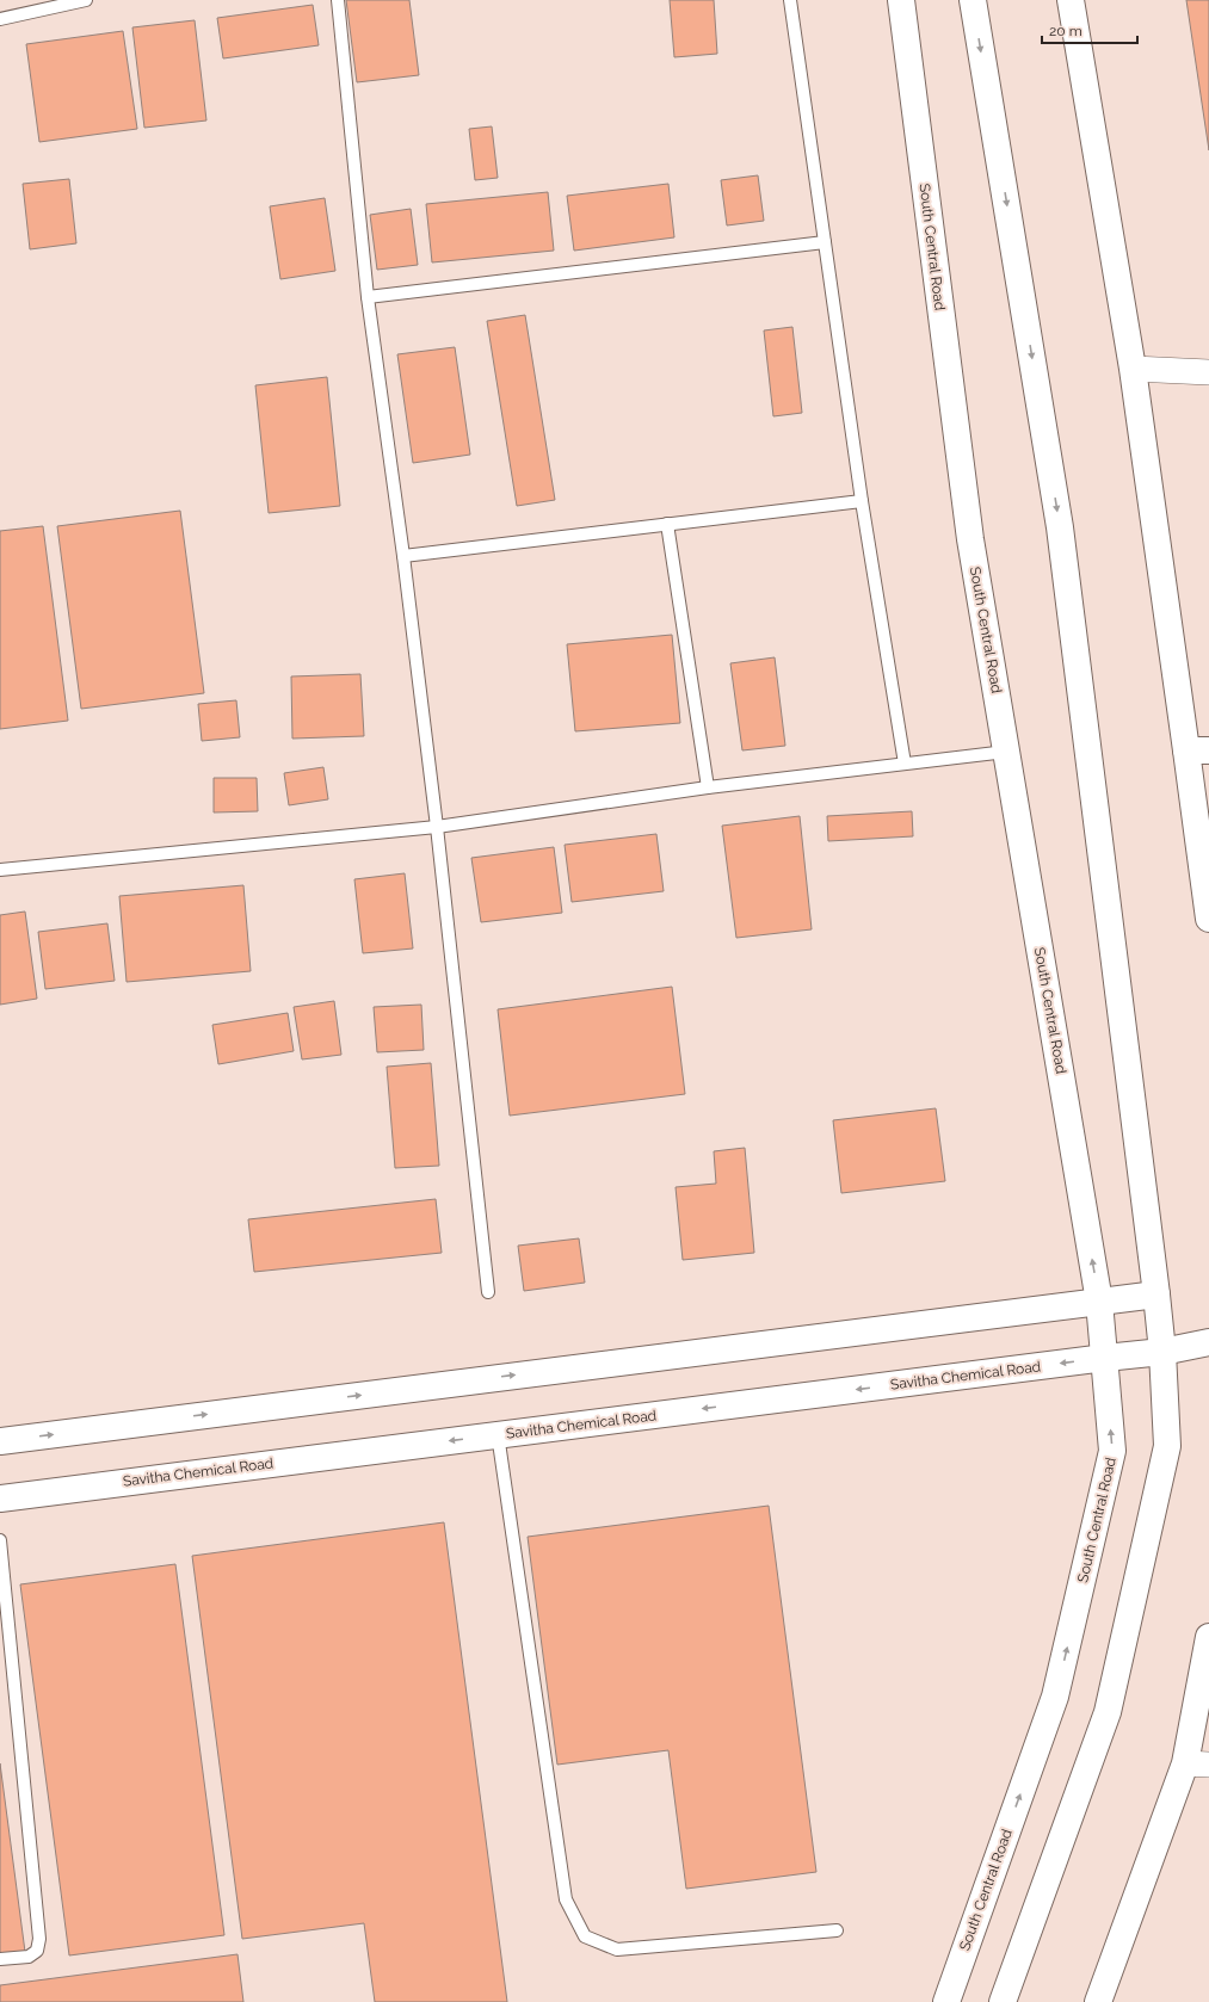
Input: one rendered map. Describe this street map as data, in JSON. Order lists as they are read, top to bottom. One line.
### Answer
{"streets":{"main road":["South Central Road","Savitha Chemical Road"]},"crossings":[["South Central Road","Savitha Chemical Road"]],"scale_bar":"20 m"}
